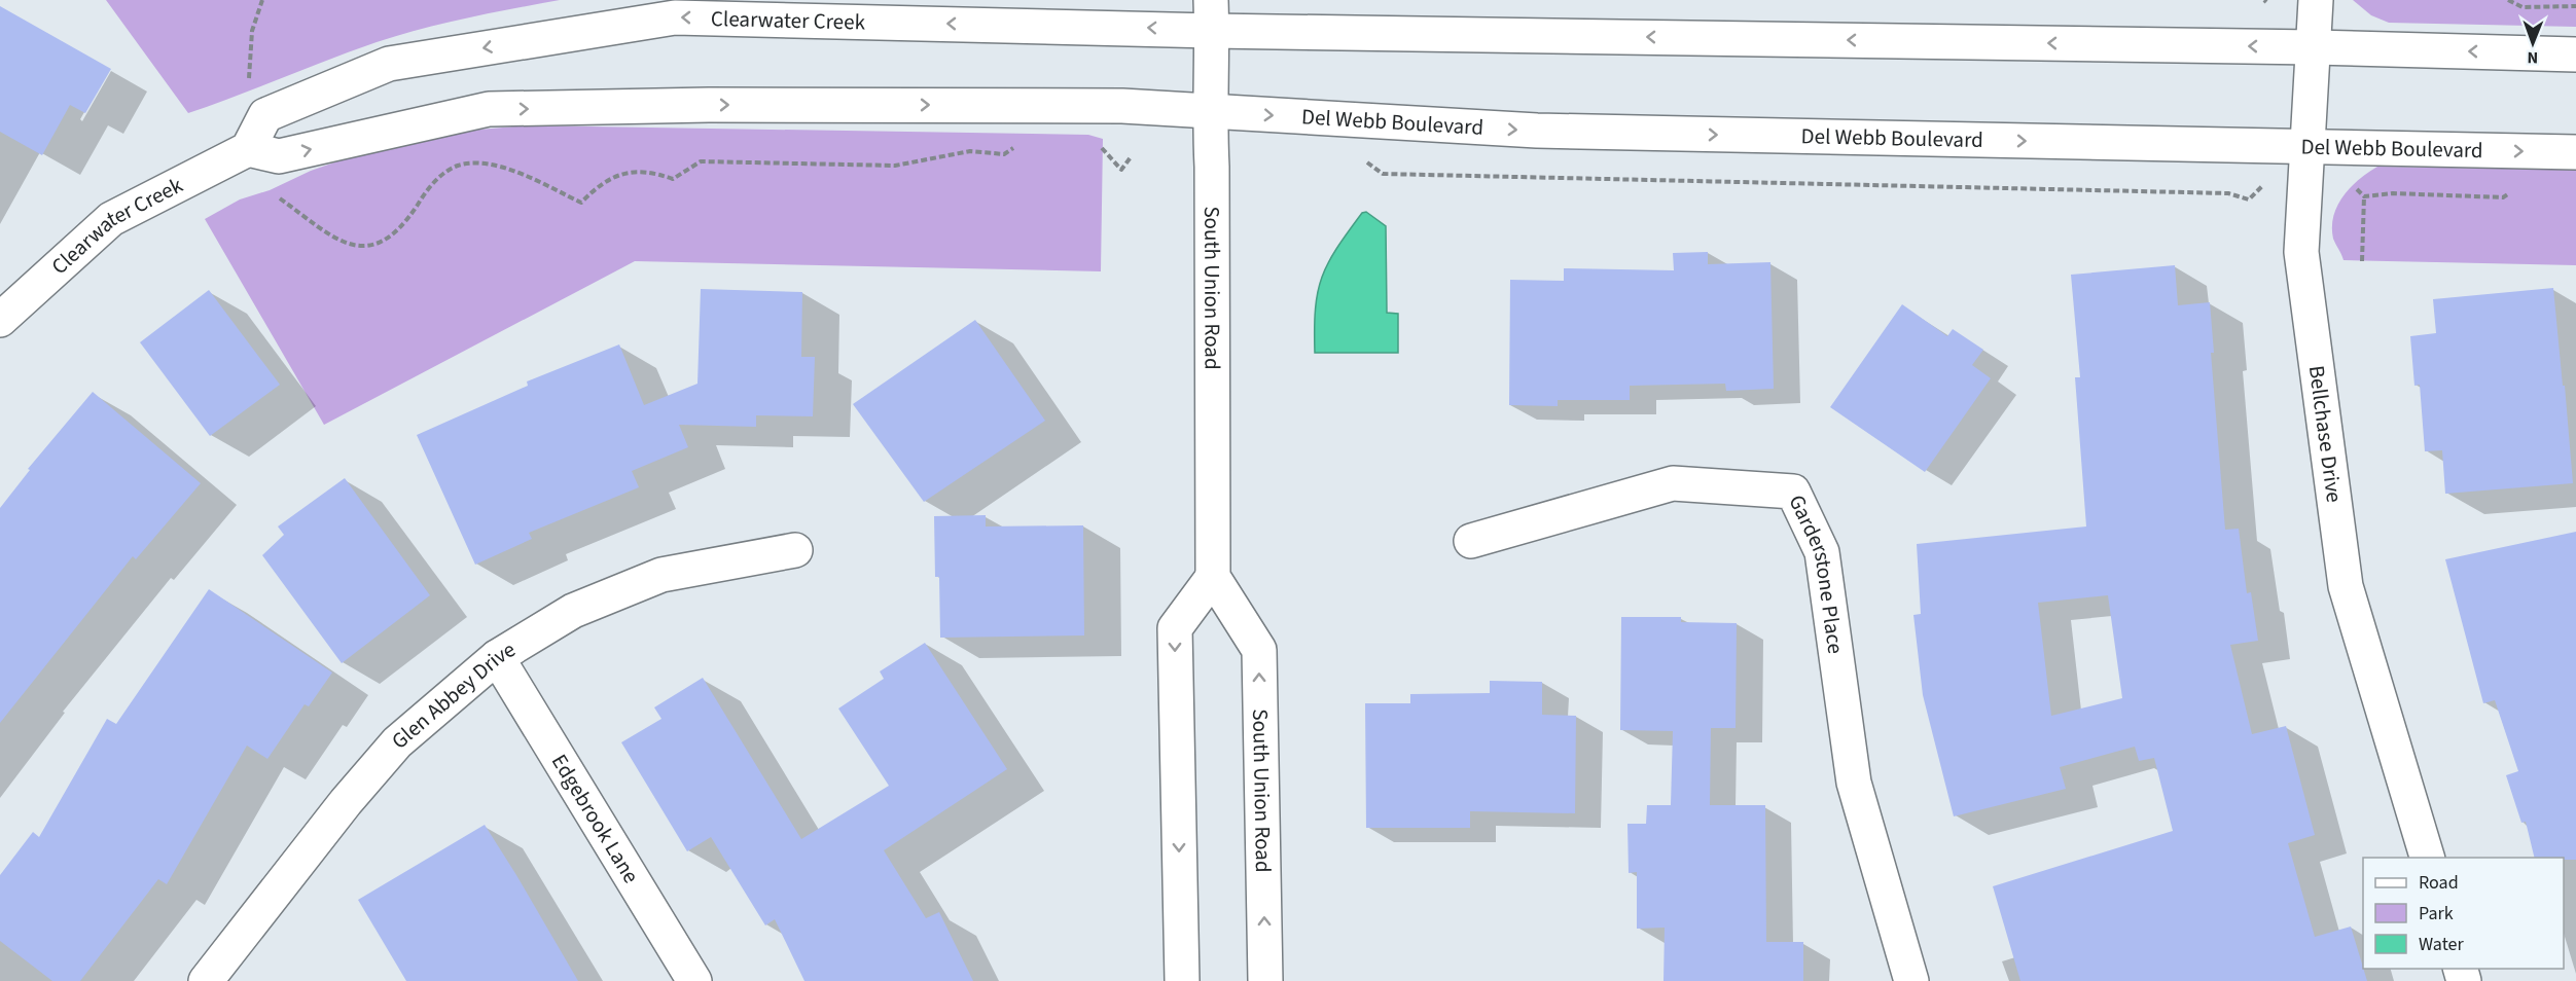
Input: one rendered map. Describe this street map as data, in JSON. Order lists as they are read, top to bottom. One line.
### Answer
{"streets":{"street":["Clearwater Creek","Del Webb Boulevard","South Union Road","Bellchase Drive","Garderstone Place","Glen Abbey Drive","Edgebrook Lane"]},"crossings":[["Clearwater Creek","South Union Road"],["Del Webb Boulevard","South Union Road"],["Del Webb Boulevard","Bellchase Drive"],["Glen Abbey Drive","Edgebrook Lane"]],"legend":["Road","Park","Water"],"north":"bottom"}
